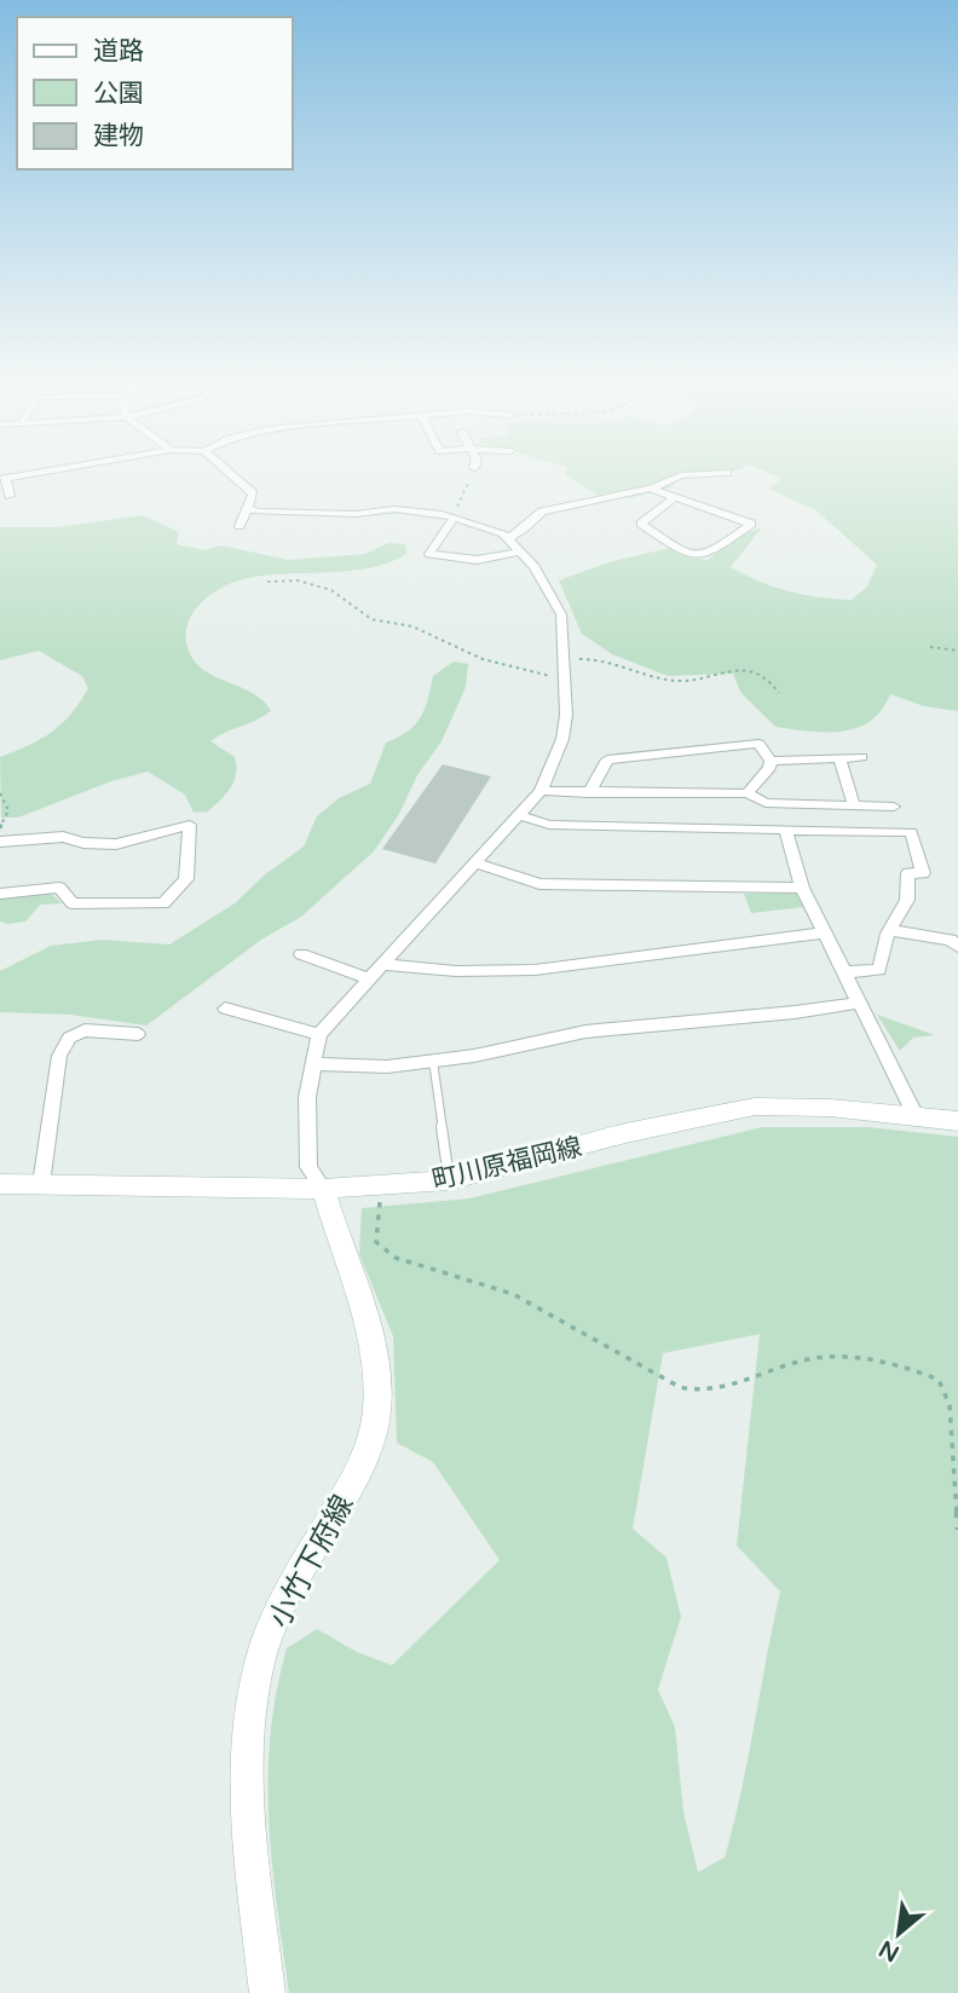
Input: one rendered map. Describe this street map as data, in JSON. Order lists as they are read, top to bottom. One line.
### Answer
{"streets":{"main road":["町川原福岡線","小竹下府線"]},"crossings":[["町川原福岡線","小竹下府線"]],"legend":["道路","公園","建物"],"north":"bottom left"}
